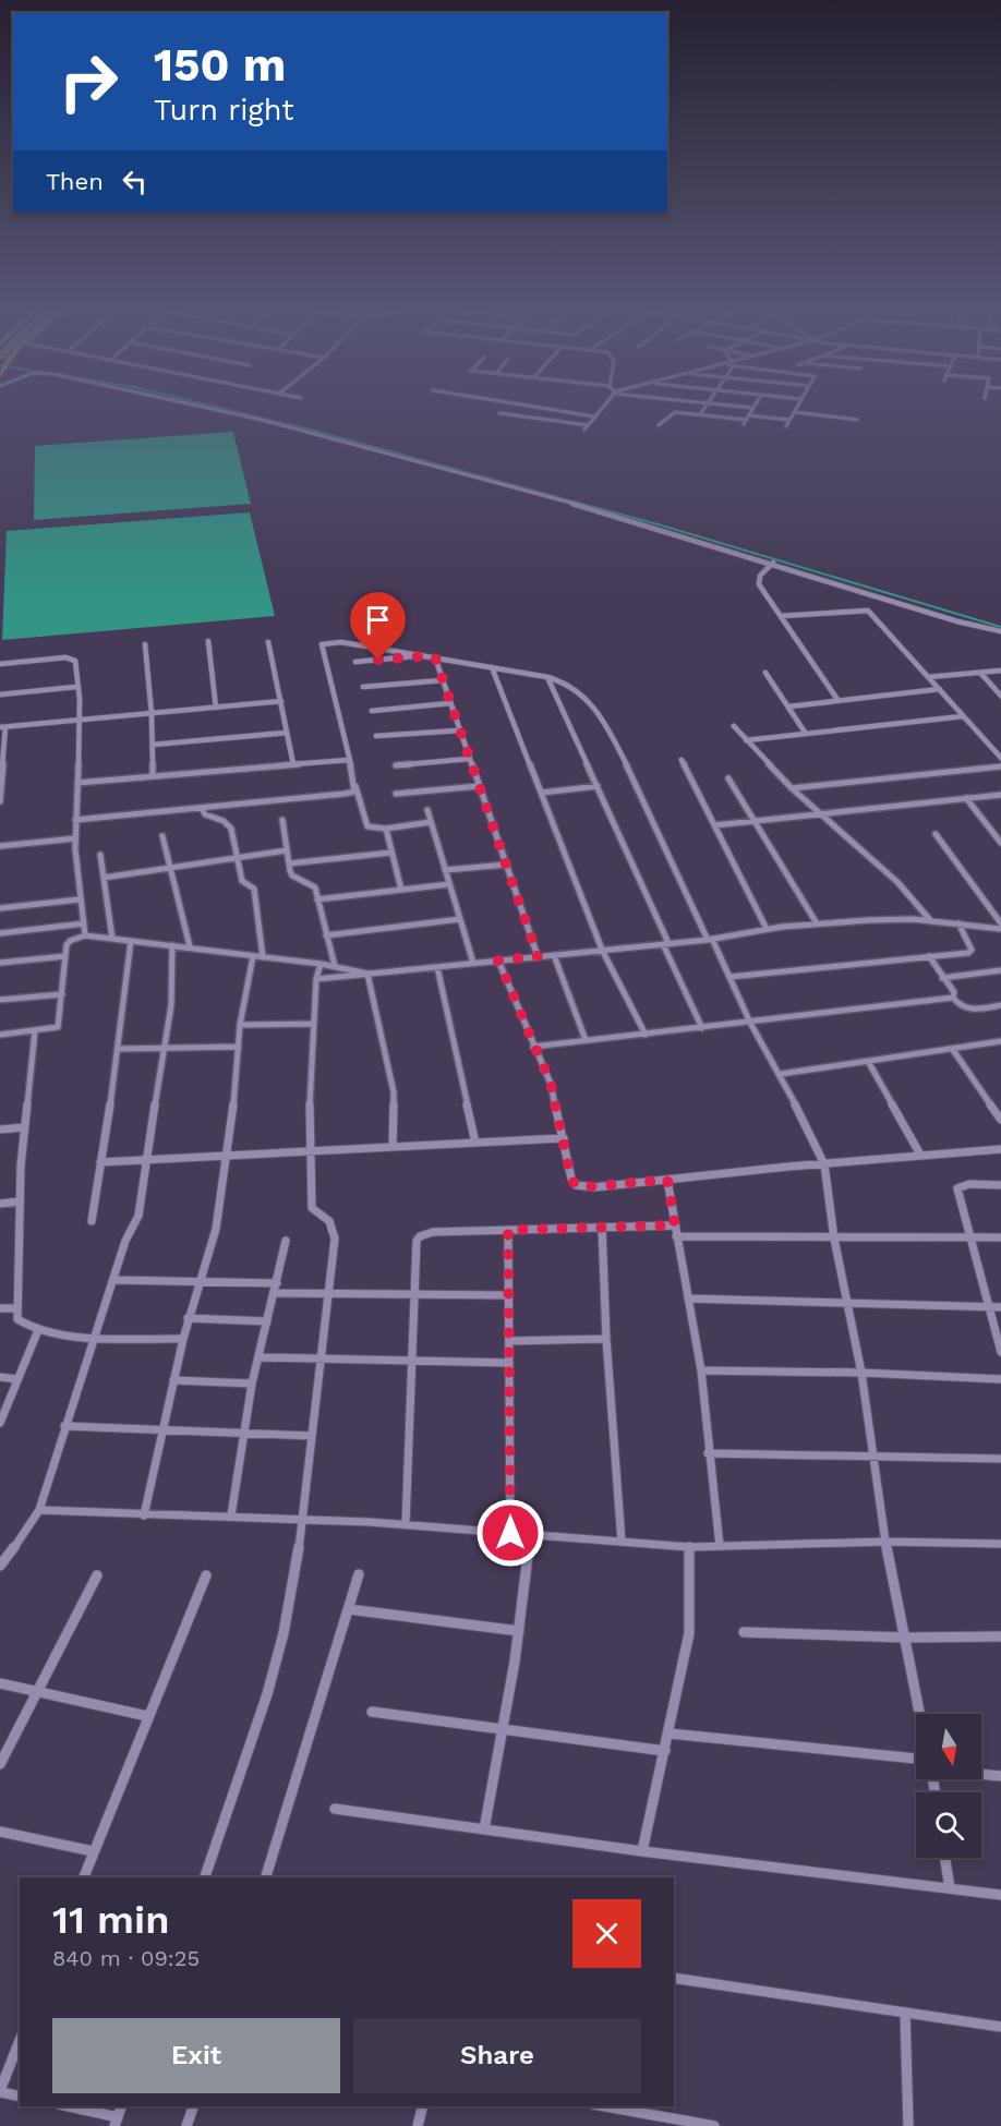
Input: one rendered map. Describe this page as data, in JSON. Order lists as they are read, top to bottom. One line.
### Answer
{"north":"bottom","page":{"turn":["150 m","Turn right"],"then":"Then","heading":["11 min","840 m · 09:25"],"buttons":["Exit","Share"]}}
